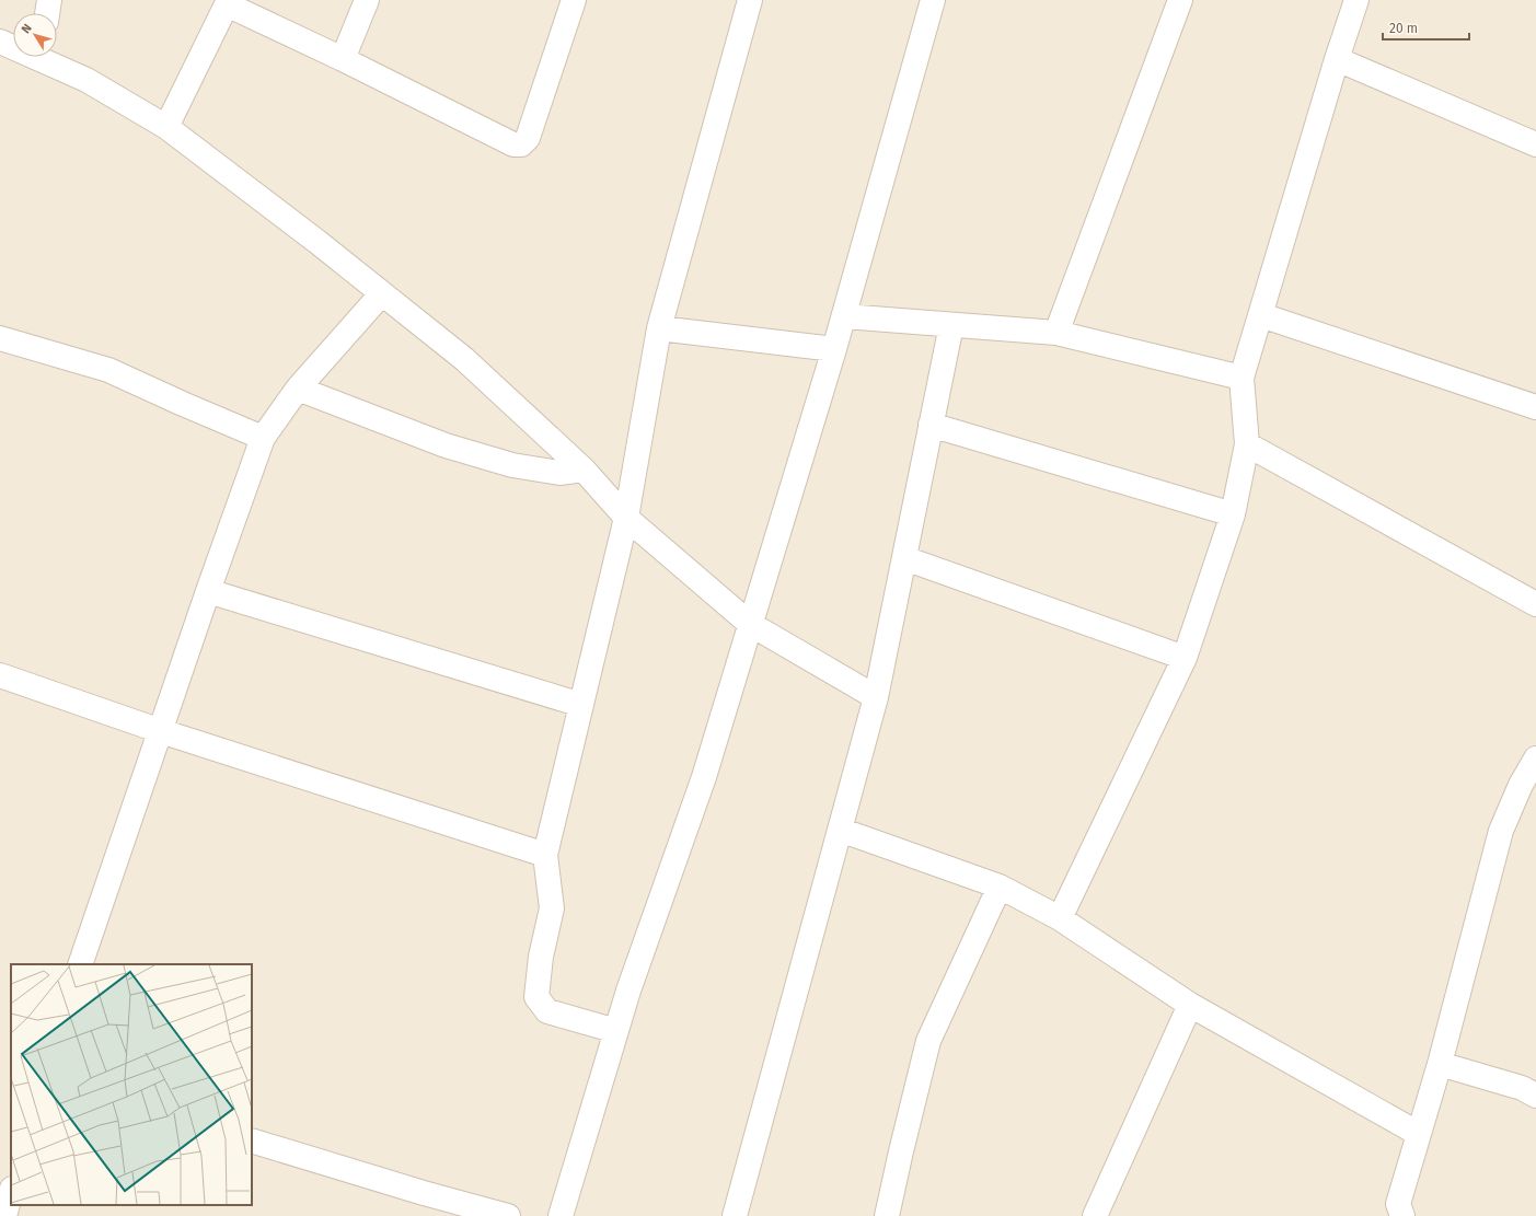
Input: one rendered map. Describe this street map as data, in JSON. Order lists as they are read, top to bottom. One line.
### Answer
{"scale_bar":"20 m","north":"top left"}
